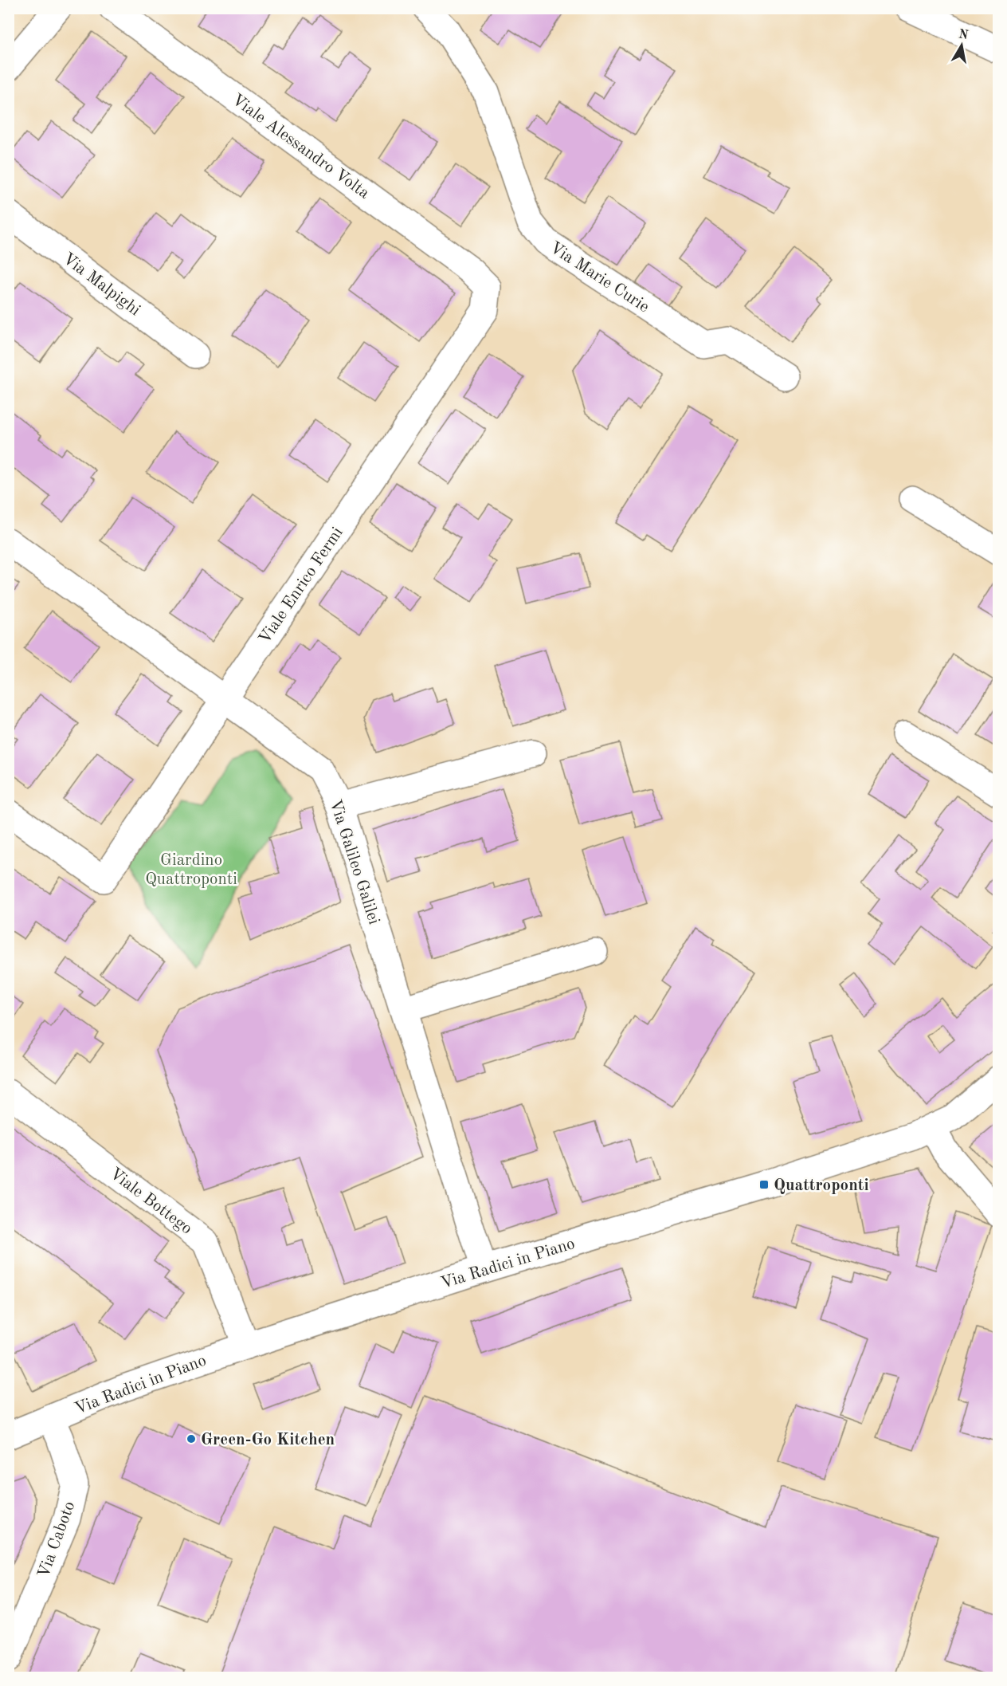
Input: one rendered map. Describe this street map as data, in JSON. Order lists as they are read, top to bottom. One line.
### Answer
{"streets":{"street":["Viale Alessandro Volta","Via Marie Curie","Via Malpighi","Viale Enrico Fermi","Via Galileo Galilei","Viale Bottego","Via Radici in Piano","Via Caboto"]},"crossings":[["Viale Alessandro Volta","Viale Enrico Fermi"],["Viale Enrico Fermi","Via Galileo Galilei"],["Via Galileo Galilei","Via Radici in Piano"],["Viale Bottego","Via Radici in Piano"],["Via Radici in Piano","Via Caboto"]],"parks":["Giardino Quattroponti"],"places":{"transit":["Quattroponti"],"other":["Green-Go Kitchen"]},"north":"top"}
